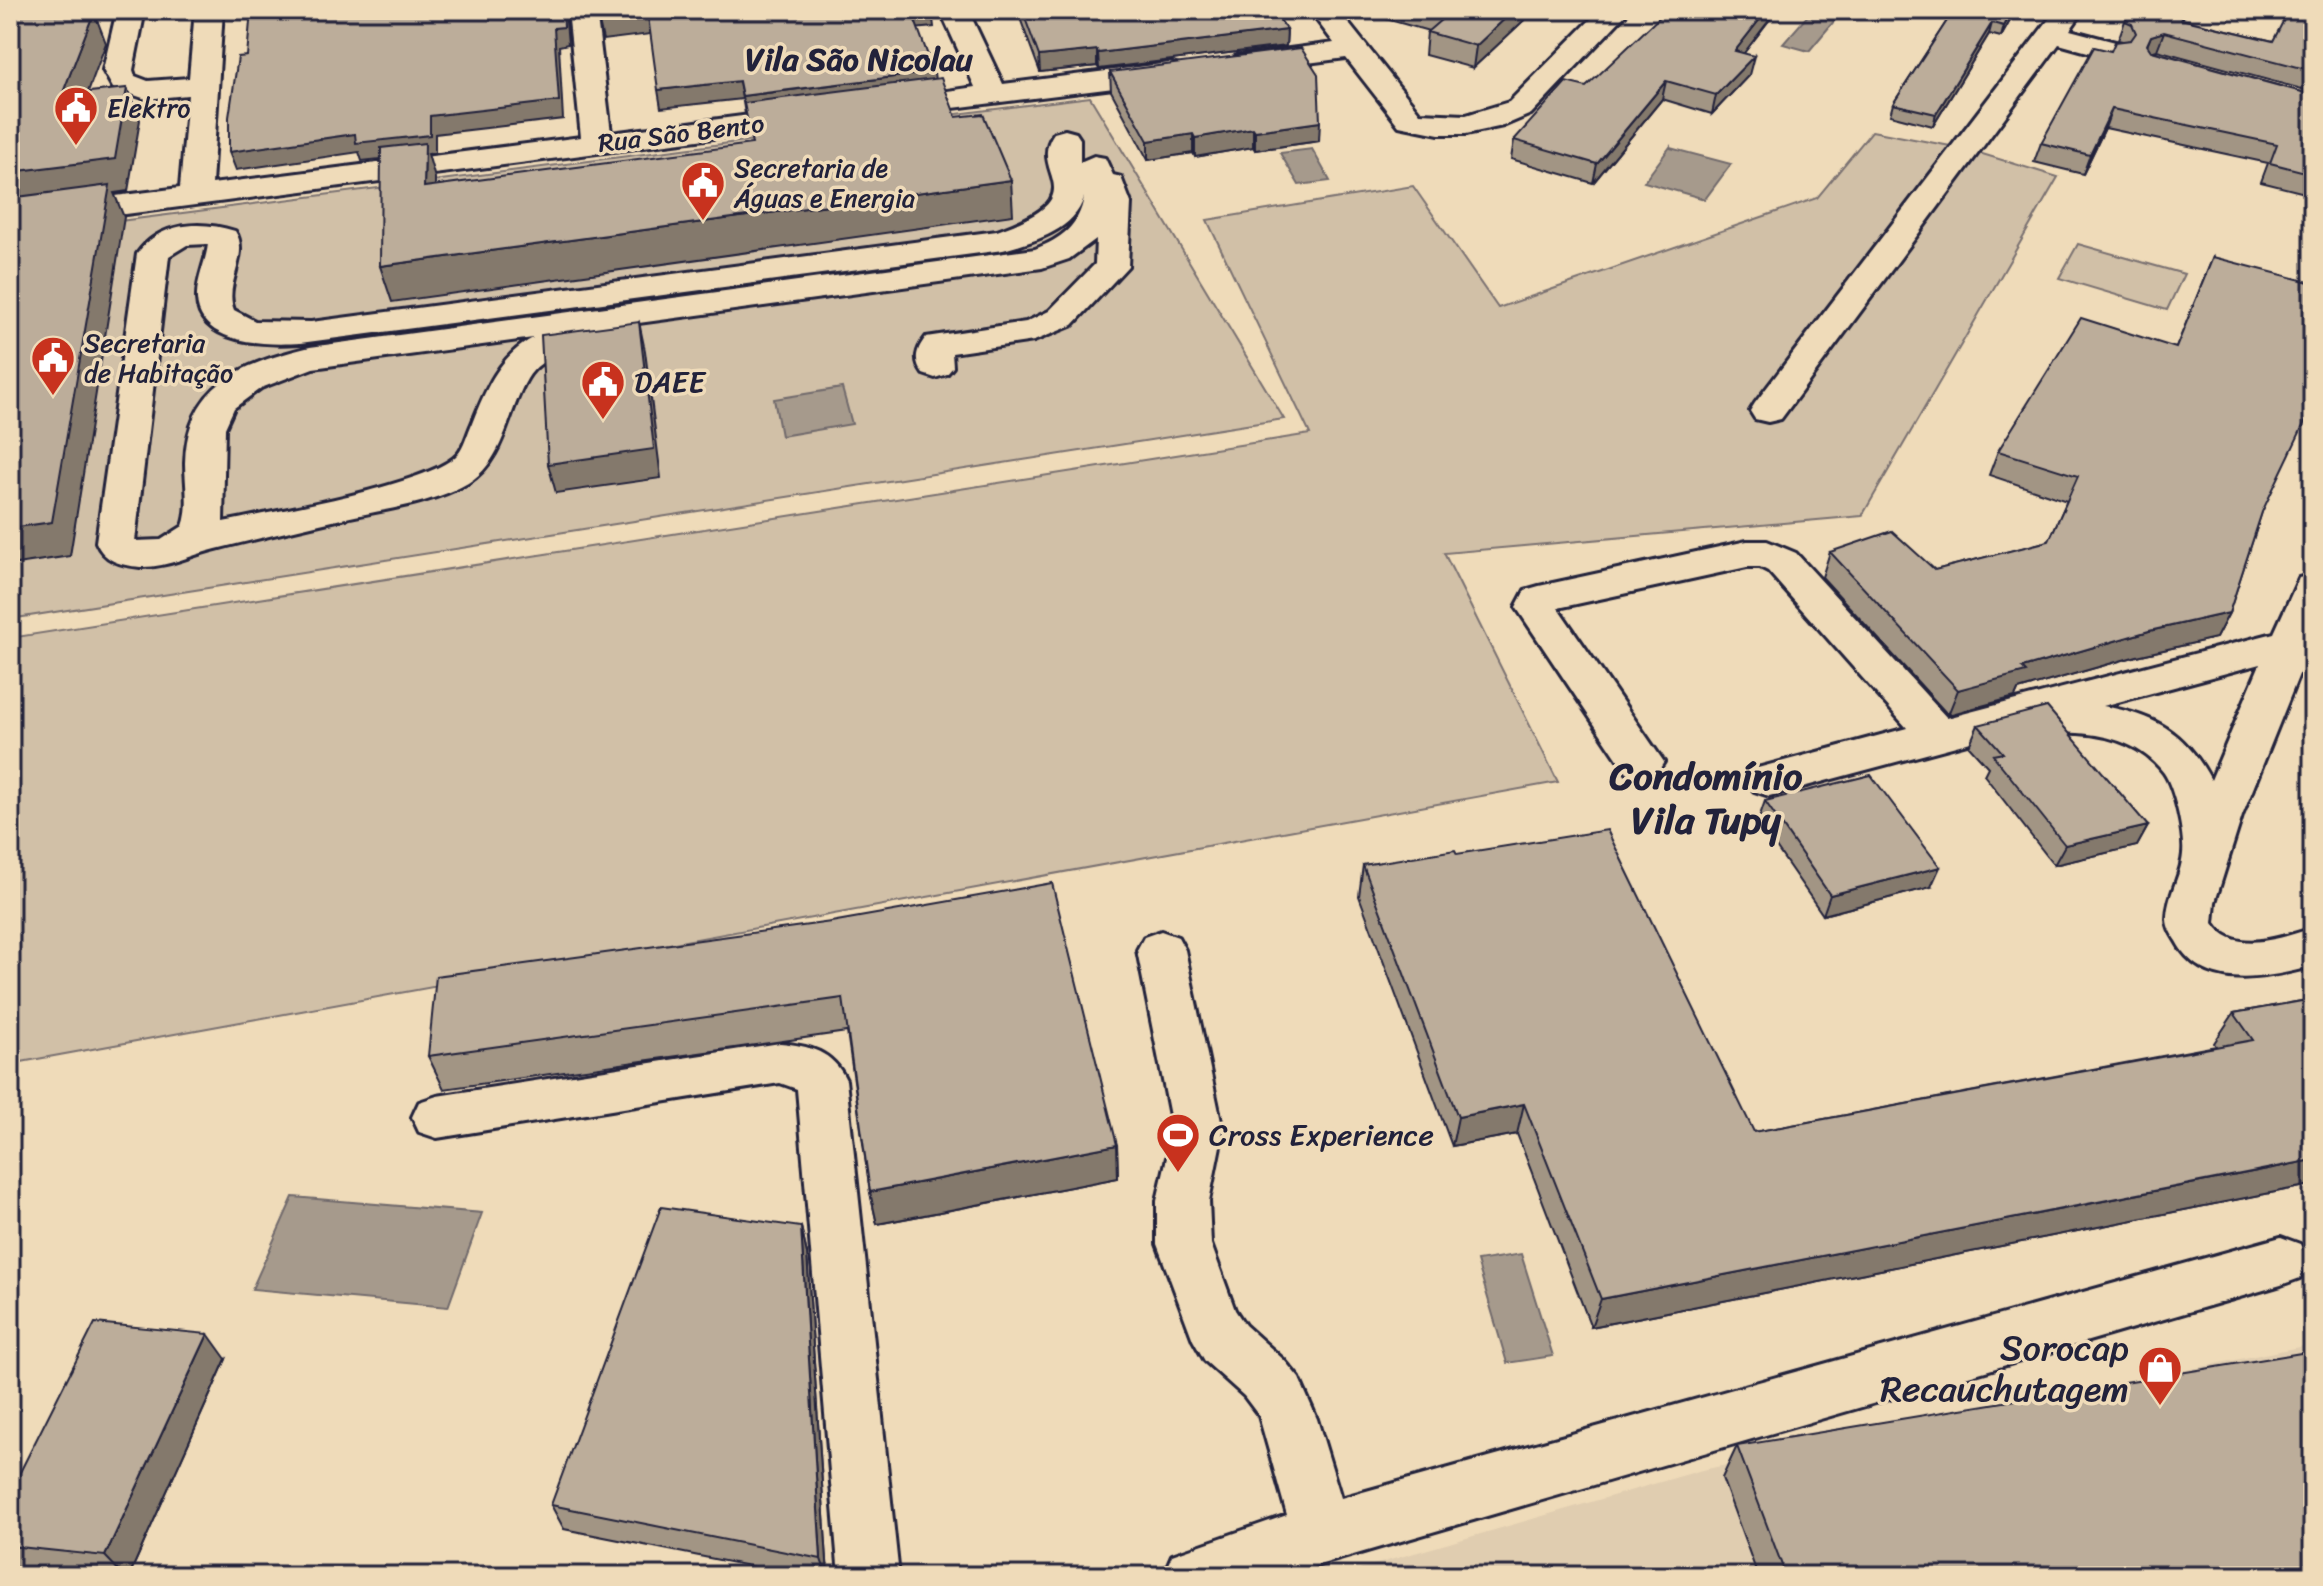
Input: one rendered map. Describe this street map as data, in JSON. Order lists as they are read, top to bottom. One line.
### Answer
{"streets":{"street":["Rua São Bento"]},"districts":["Vila São Nicolau","Condomínio Vila Tupy"],"places":{"public building":["Elektro","Secretaria de Águas e Energia","Secretaria de Habitação","DAEE"],"sports":["Cross Experience"],"shop":["Sorocap Recauchutagem"]}}
